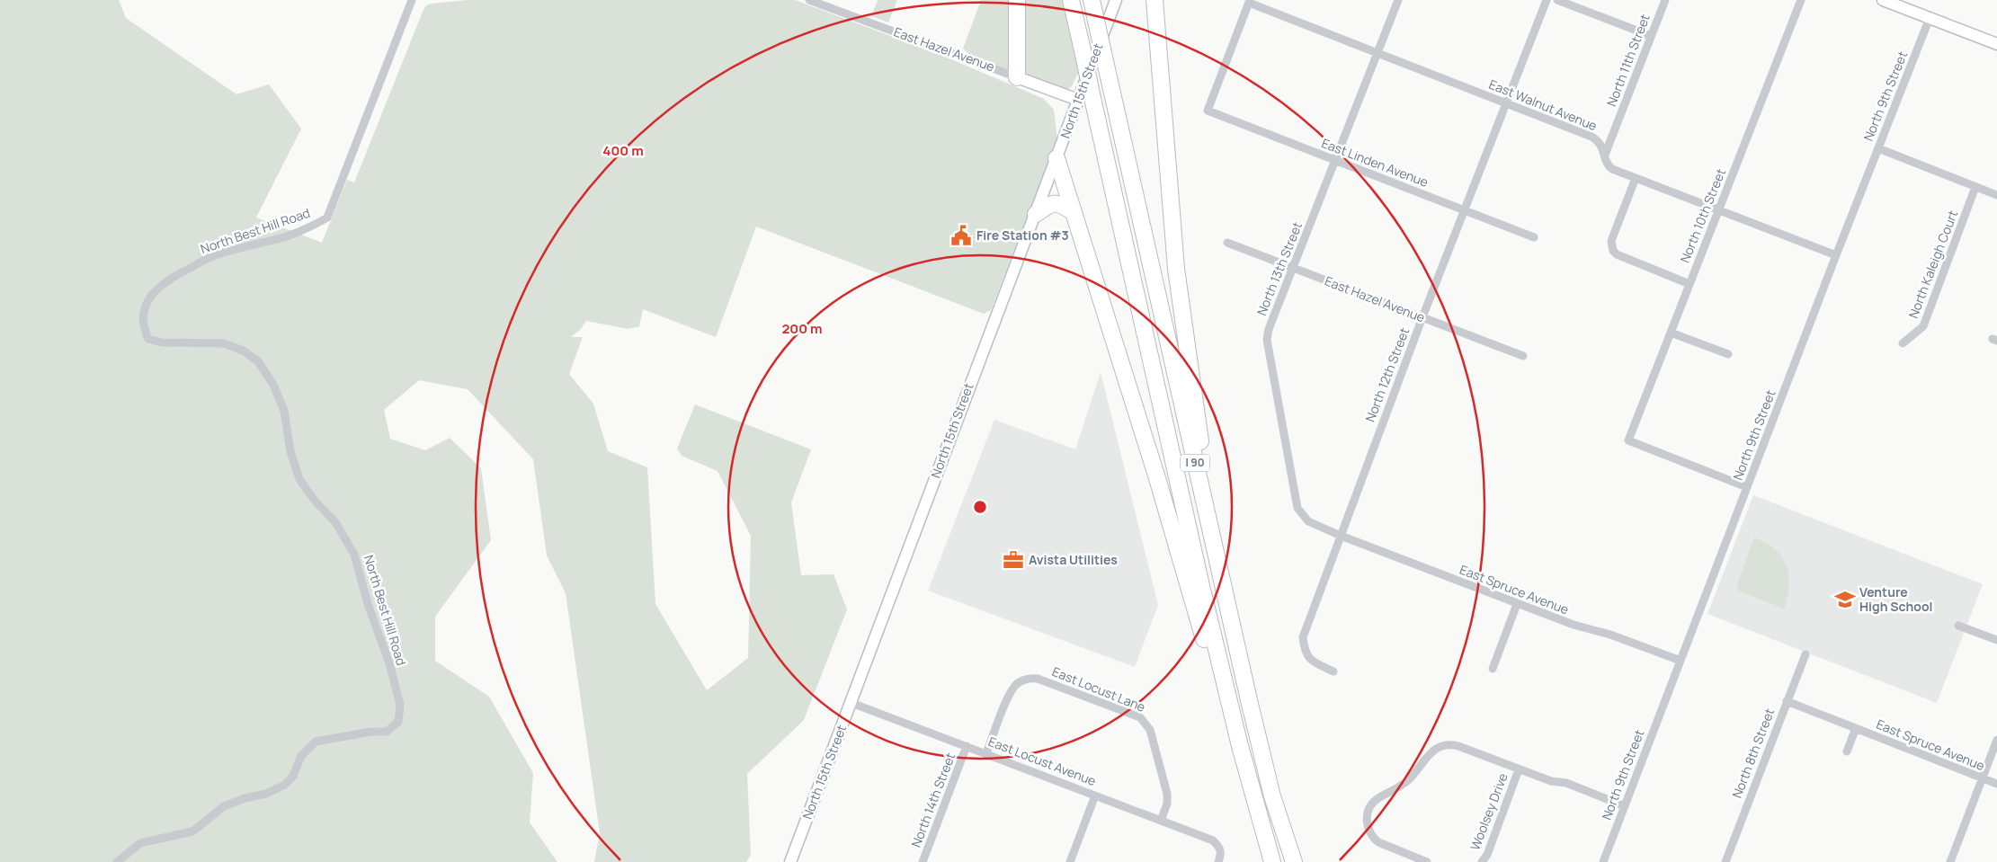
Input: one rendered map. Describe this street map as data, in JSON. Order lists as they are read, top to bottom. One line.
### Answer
{"streets":{"highway":["I 90"],"main road":["East Hazel Avenue","North 15th Street"],"street":["North 11th Street","North 9th Street","East Walnut Avenue","East Linden Avenue","North 10th Street","North Best Hill Road","North Kaleigh Court","North 13th Street","North 12th Street","East Spruce Avenue","East Locust Lane","North 8th Street","East Locust Avenue","North 14th Street","Woolsey Drive"]},"crossings":[["East Hazel Avenue","North 15th Street"],["East Hazel Avenue","North 13th Street"],["East Hazel Avenue","North 12th Street"],["East Hazel Avenue","I 90"],["North 11th Street","East Walnut Avenue"],["North 15th Street","I 90"],["North 15th Street","East Locust Avenue"],["North 9th Street","East Walnut Avenue"],["North 9th Street","North 10th Street"],["North 9th Street","East Spruce Avenue"],["North 9th Street","Woolsey Drive"],["East Walnut Avenue","East Linden Avenue"],["East Walnut Avenue","North 10th Street"],["East Walnut Avenue","North 13th Street"],["East Walnut Avenue","North 12th Street"],["East Linden Avenue","North 13th Street"],["East Linden Avenue","North 12th Street"],["North 13th Street","North 12th Street"],["North 13th Street","East Spruce Avenue"],["North 12th Street","East Spruce Avenue"],["East Spruce Avenue","North 8th Street"],["East Locust Lane","East Locust Avenue"],["East Locust Avenue","North 14th Street"]],"places":{"public building":["Fire Station #3"],"office":["Avista Utilities"],"school or university":["Venture High School"]},"rings":["400 m","200 m"]}
